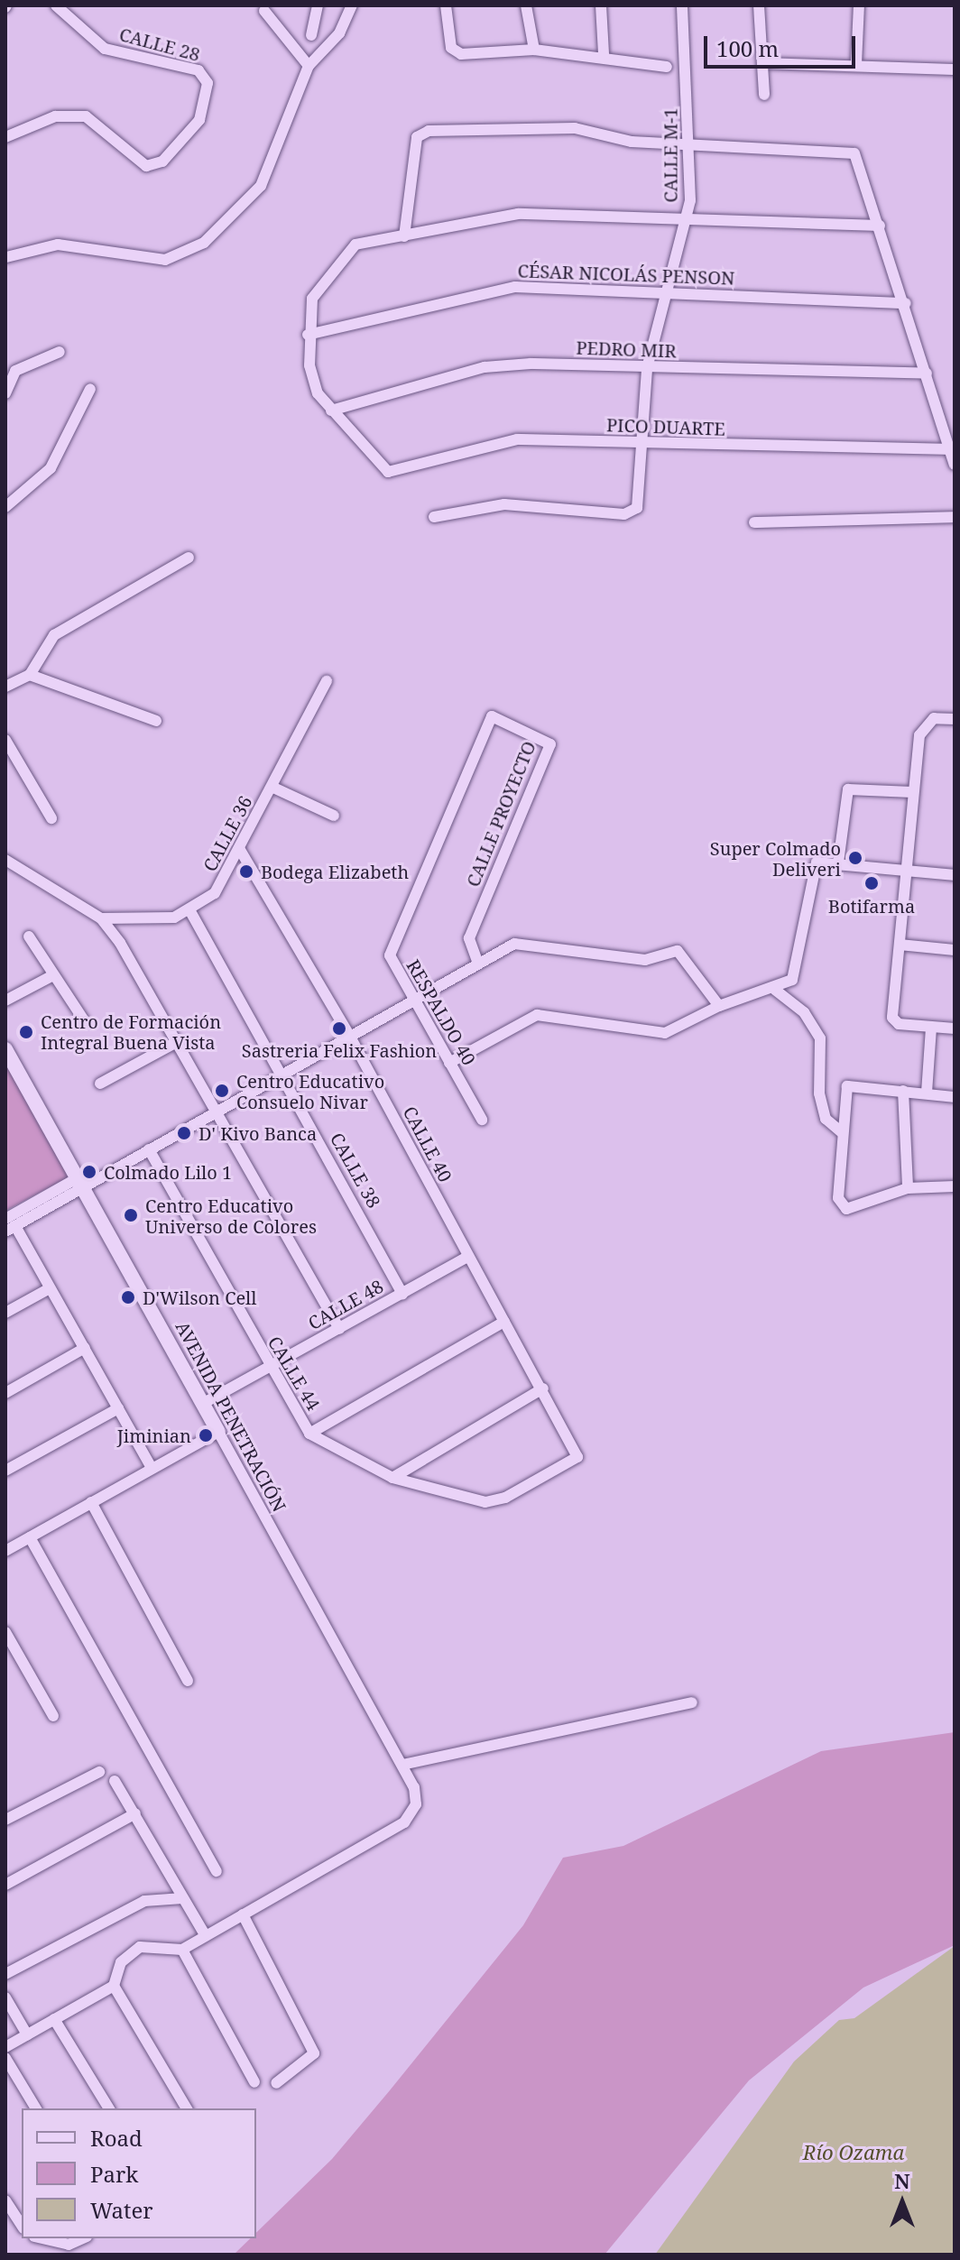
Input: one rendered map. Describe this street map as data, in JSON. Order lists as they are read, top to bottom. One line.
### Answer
{"streets":{"street":["CALLE 28","CALLE M-1","CÉSAR NICOLÁS PENSON","PEDRO MIR","PICO DUARTE","CALLE PROYECTO","CALLE 36","RESPALDO 40","CALLE 40","CALLE 38","CALLE 48","CALLE 44","AVENIDA PENETRACIÓN"]},"crossings":[["CALLE M-1","CÉSAR NICOLÁS PENSON"],["CALLE M-1","PEDRO MIR"],["CALLE M-1","PICO DUARTE"],["PEDRO MIR","PICO DUARTE"],["CALLE PROYECTO","RESPALDO 40"],["CALLE 36","CALLE 40"],["CALLE 36","CALLE 38"],["CALLE 40","CALLE 48"],["CALLE 40","CALLE 44"],["CALLE 38","CALLE 48"],["CALLE 48","CALLE 44"],["CALLE 48","AVENIDA PENETRACIÓN"]],"water":["Río Ozama"],"places":["Super Colmado Deliveri","Bodega Elizabeth","Botifarma","Sastreria Felix Fashion","Centro de Formación Integral Buena Vista","Centro Educativo Consuelo Nivar","D' Kivo Banca","Colmado Lilo 1","Centro Educativo Universo de Colores","D'Wilson Cell","Jiminian"],"legend":["Road","Park","Water"],"scale_bar":"100 m","north":"top"}
